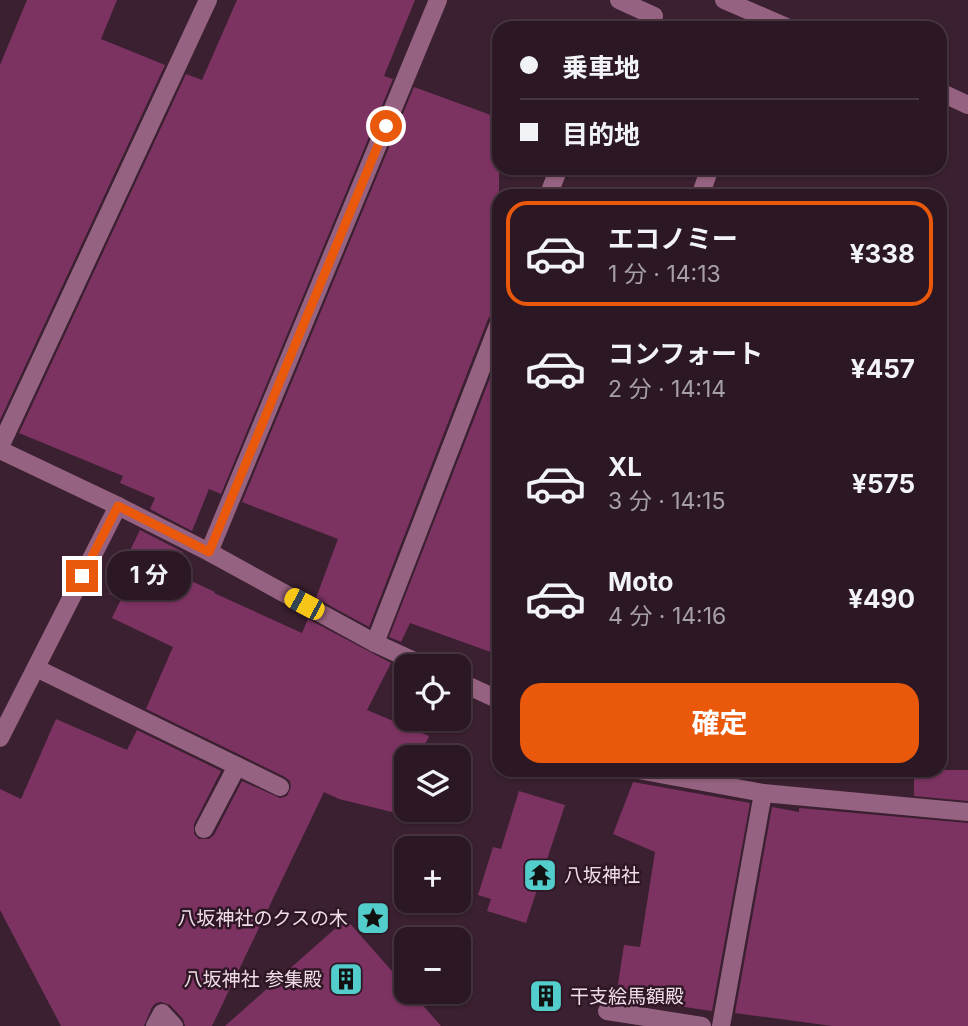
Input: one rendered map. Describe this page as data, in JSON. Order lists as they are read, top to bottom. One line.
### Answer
{"places":{"temple":["八坂神社"],"place":["八坂神社のクスの木"],"building":["八坂神社 参集殿","干支絵馬額殿"]},"page":{"banner":["乗車地","目的地"],"list":[{"name":"エコノミー","note":"1 分 · 14:13","value":"¥338"},{"name":"コンフォート","note":"2 分 · 14:14","value":"¥457"},{"name":"XL","note":"3 分 · 14:15","value":"¥575"},{"name":"Moto","note":"4 分 · 14:16","value":"¥490"}],"bubble":"1 分","map_buttons":["+","−"],"buttons":"確定"}}
